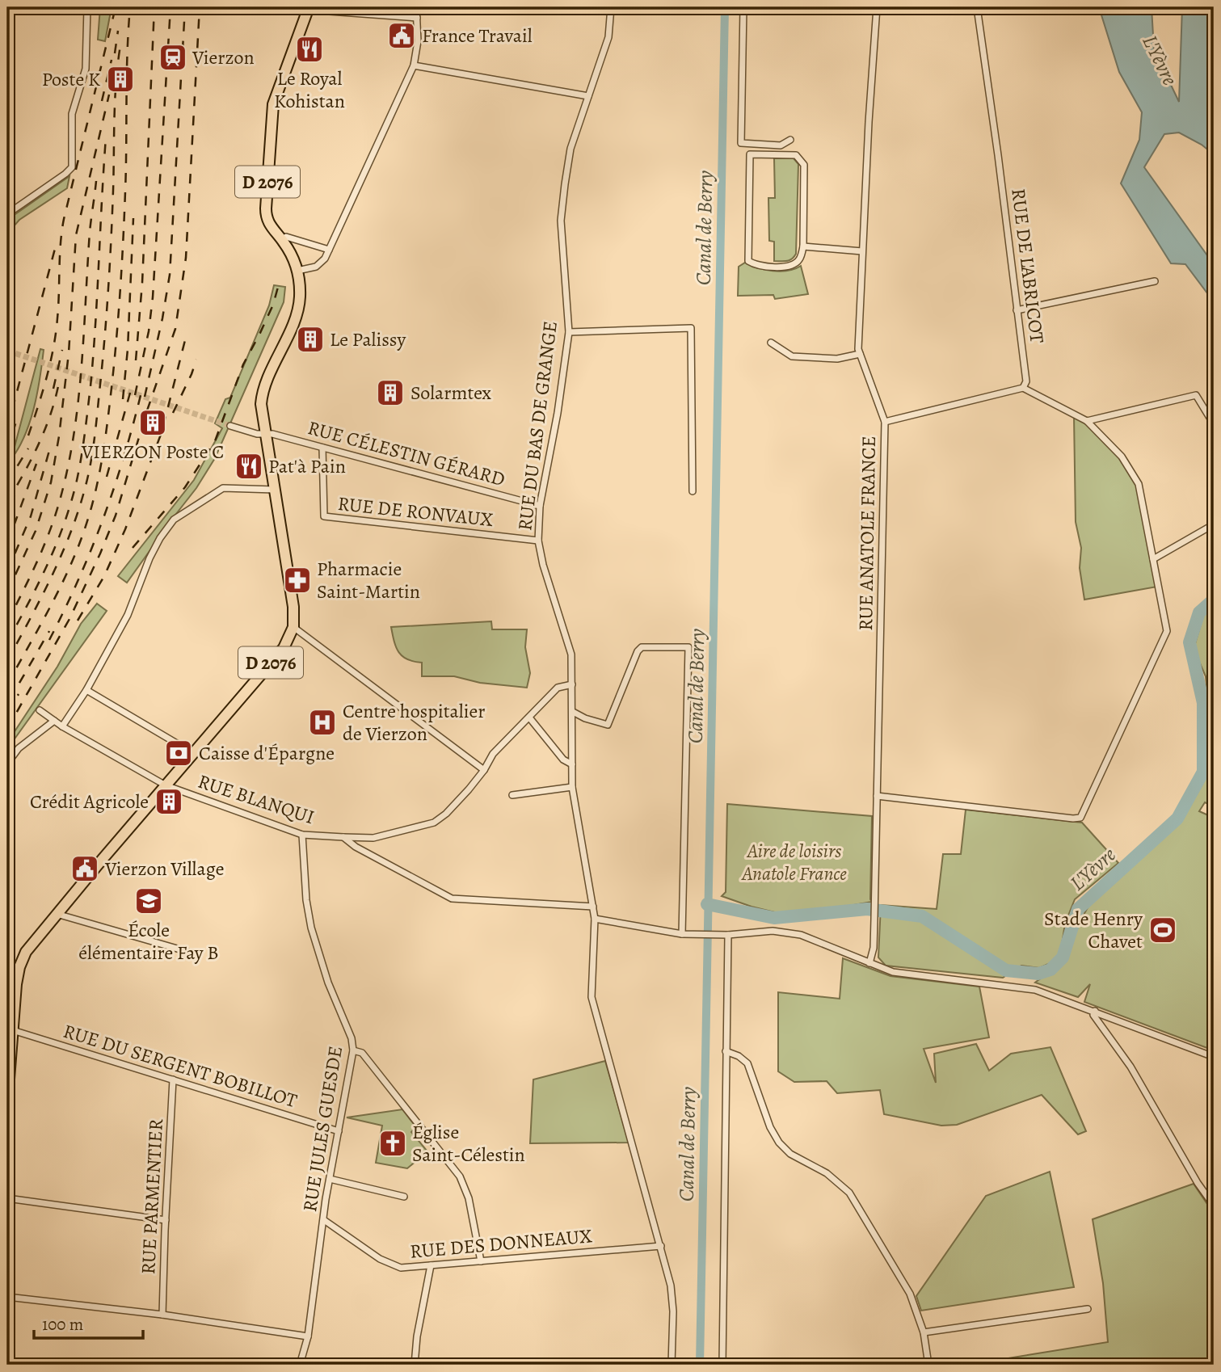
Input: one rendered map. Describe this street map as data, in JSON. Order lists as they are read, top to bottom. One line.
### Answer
{"streets":{"main road":["D 2076"],"street":["RUE DE L'ABRICOT","RUE DU BAS DE GRANGE","RUE CÉLESTIN GÉRARD","RUE DE RONVAUX","RUE ANATOLE FRANCE","RUE BLANQUI","RUE DU SERGENT BOBILLOT","RUE JULES GUESDE","RUE PARMENTIER","RUE DES DONNEAUX"]},"crossings":[["D 2076","RUE CÉLESTIN GÉRARD"],["D 2076","RUE BLANQUI"],["D 2076","RUE DU SERGENT BOBILLOT"],["RUE DU BAS DE GRANGE","RUE CÉLESTIN GÉRARD"],["RUE DU BAS DE GRANGE","RUE DE RONVAUX"],["RUE DU BAS DE GRANGE","RUE BLANQUI"],["RUE DU BAS DE GRANGE","RUE DES DONNEAUX"],["RUE CÉLESTIN GÉRARD","RUE DE RONVAUX"],["RUE BLANQUI","RUE JULES GUESDE"],["RUE DU SERGENT BOBILLOT","RUE JULES GUESDE"],["RUE DU SERGENT BOBILLOT","RUE PARMENTIER"],["RUE JULES GUESDE","RUE DES DONNEAUX"]],"water":["L'Yèvre","Canal de Berry"],"parks":["Aire de loisirs Anatole France"],"places":{"public building":["France Travail","Vierzon Village"],"restaurant":["Le Royal Kohistan","Pat'à Pain"],"station":["Vierzon"],"building":["Poste K","Le Palissy","Solarmtex","VIERZON Poste C","Crédit Agricole"],"pharmacy":["Pharmacie Saint-Martin"],"hospital":["Centre hospitalier de Vierzon"],"bank":["Caisse d'Épargne"],"school or university":["École élémentaire Fay B"],"sports":["Stade Henry Chavet"],"church":["Église Saint-Célestin"]},"scale_bar":"100 m"}
